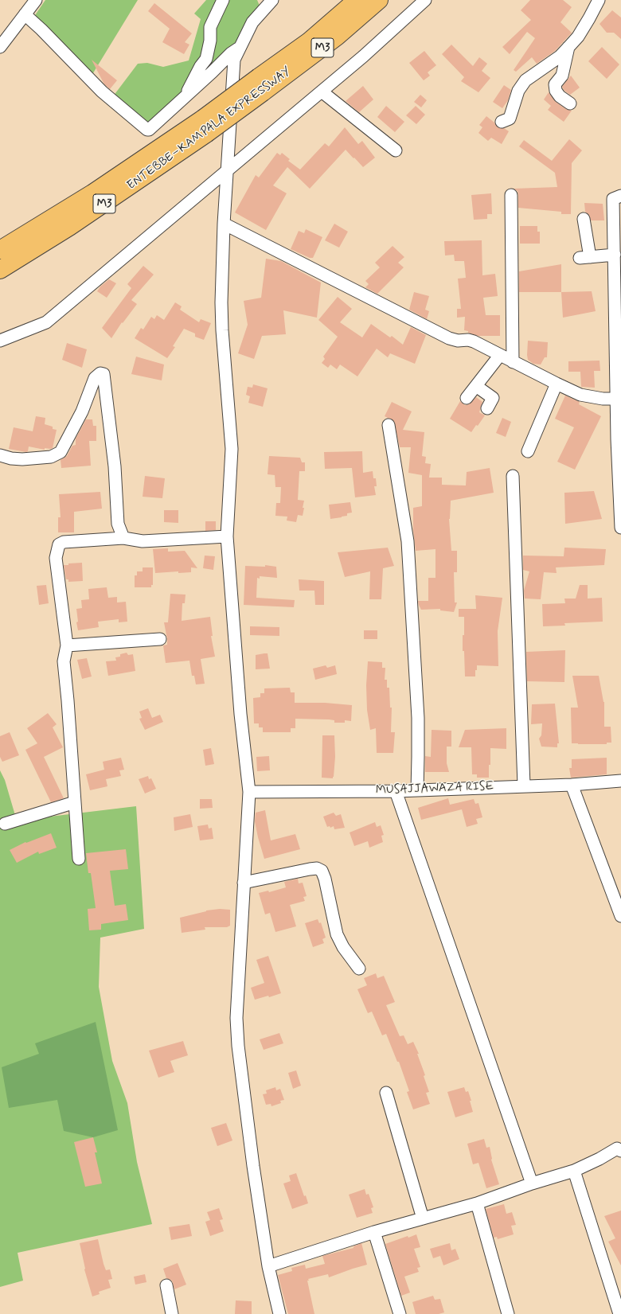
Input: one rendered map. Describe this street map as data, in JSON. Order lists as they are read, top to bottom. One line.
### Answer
{"streets":{"highway":["M3","ENTEBBE–KAMPALA EXPRESSWAY"],"street":["MUSAJJAWAZA RISE"]}}
